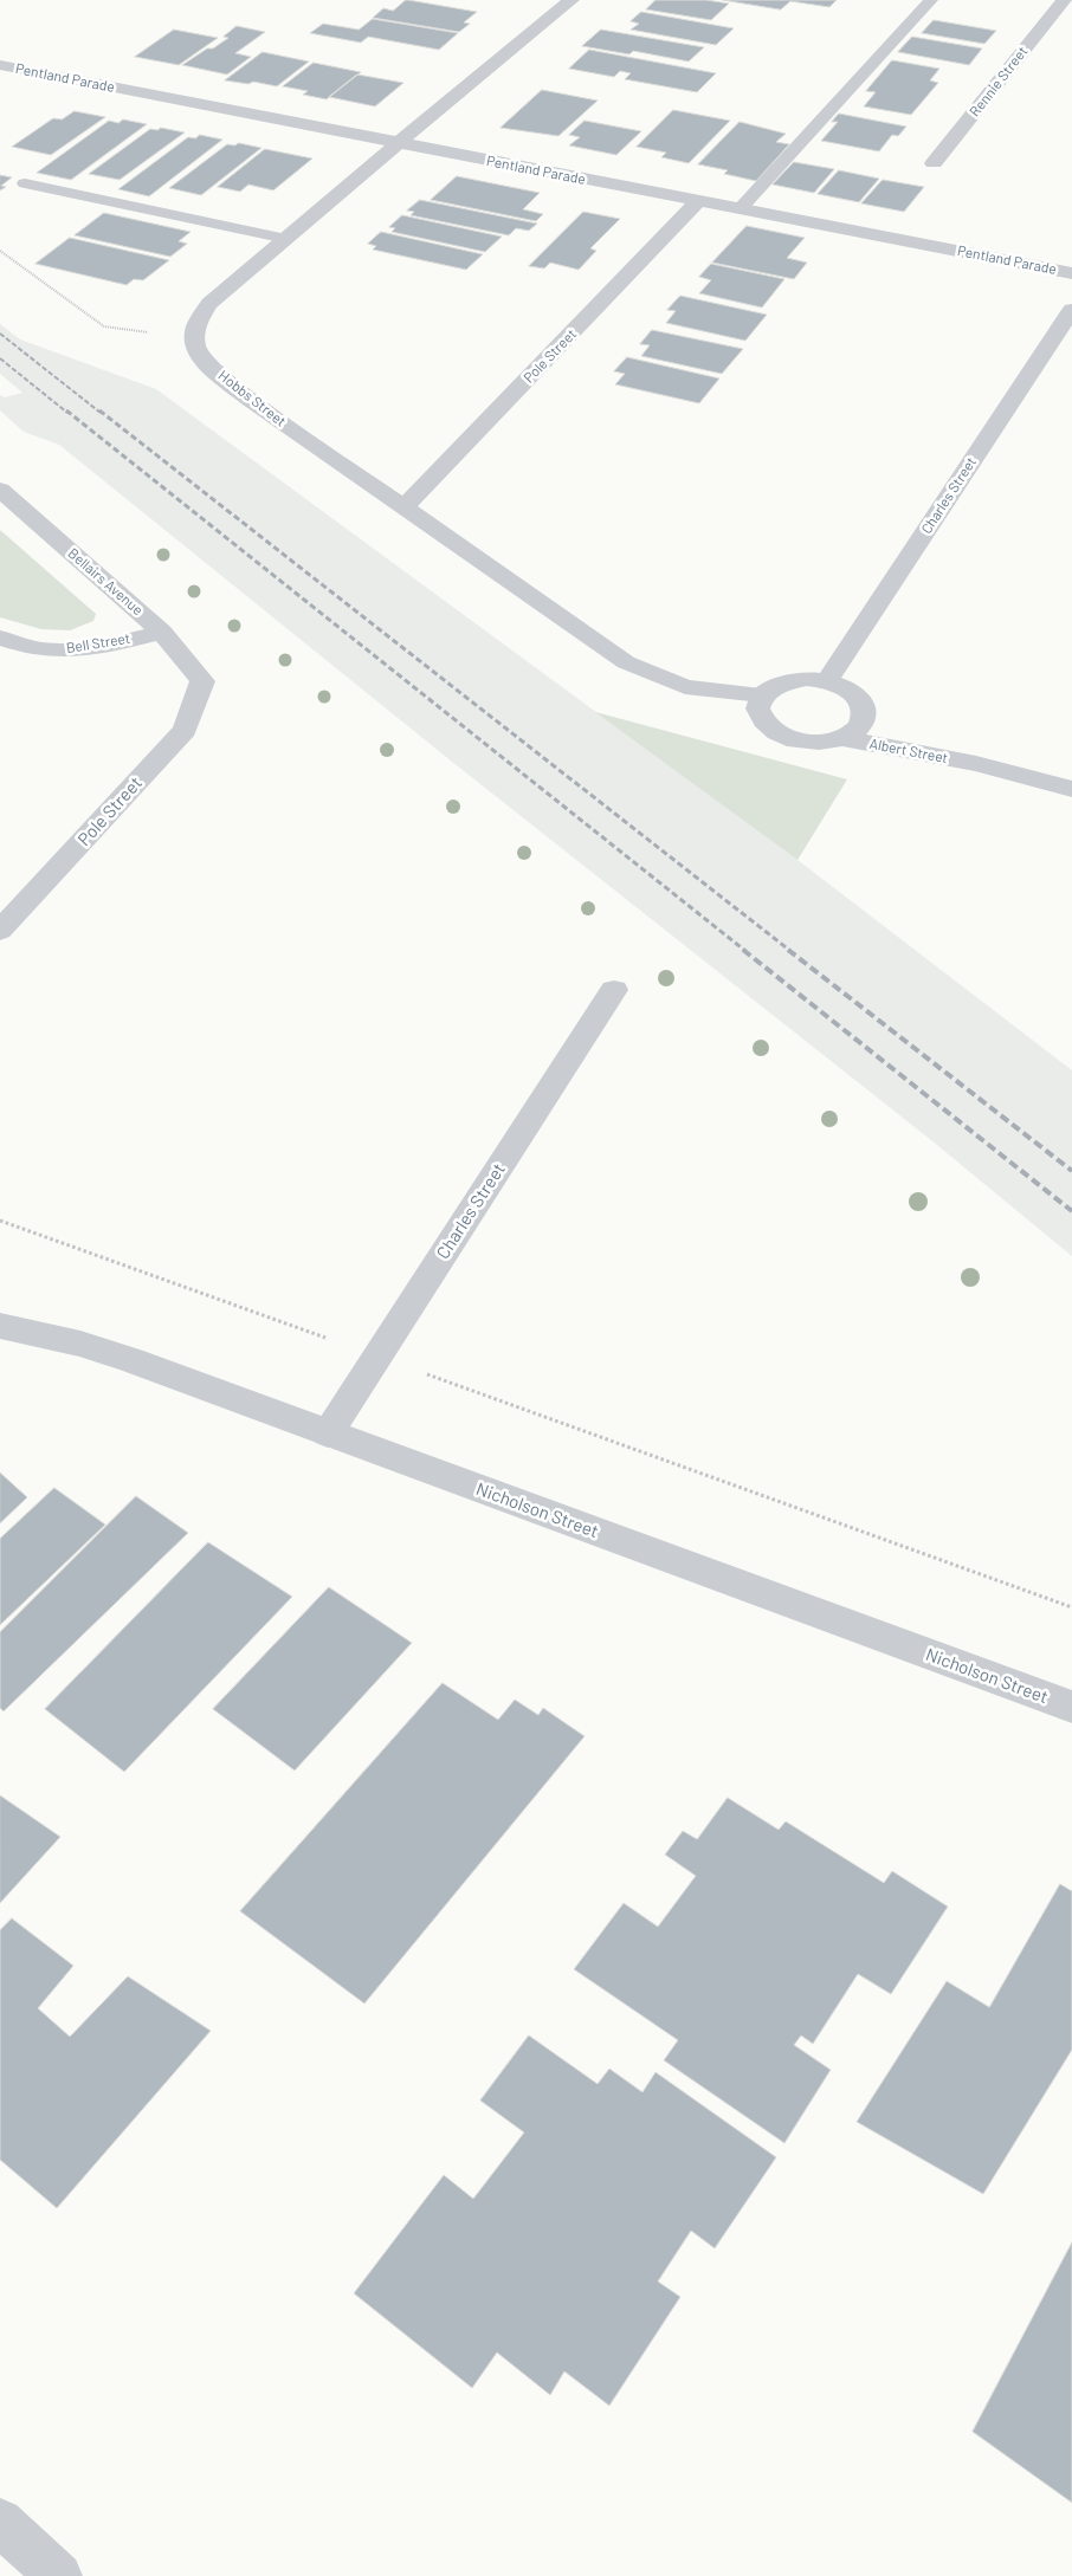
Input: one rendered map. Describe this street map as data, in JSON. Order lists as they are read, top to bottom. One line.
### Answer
{"streets":{"street":["Pentland Parade","Rennie Street","Pole Street","Hobbs Street","Charles Street","Bellairs Avenue","Bell Street","Albert Street","Nicholson Street"]},"crossings":[["Pentland Parade","Pole Street"],["Pole Street","Hobbs Street"],["Pole Street","Bellairs Avenue"],["Hobbs Street","Charles Street"],["Hobbs Street","Albert Street"],["Charles Street","Albert Street"],["Charles Street","Nicholson Street"],["Bellairs Avenue","Bell Street"]]}
